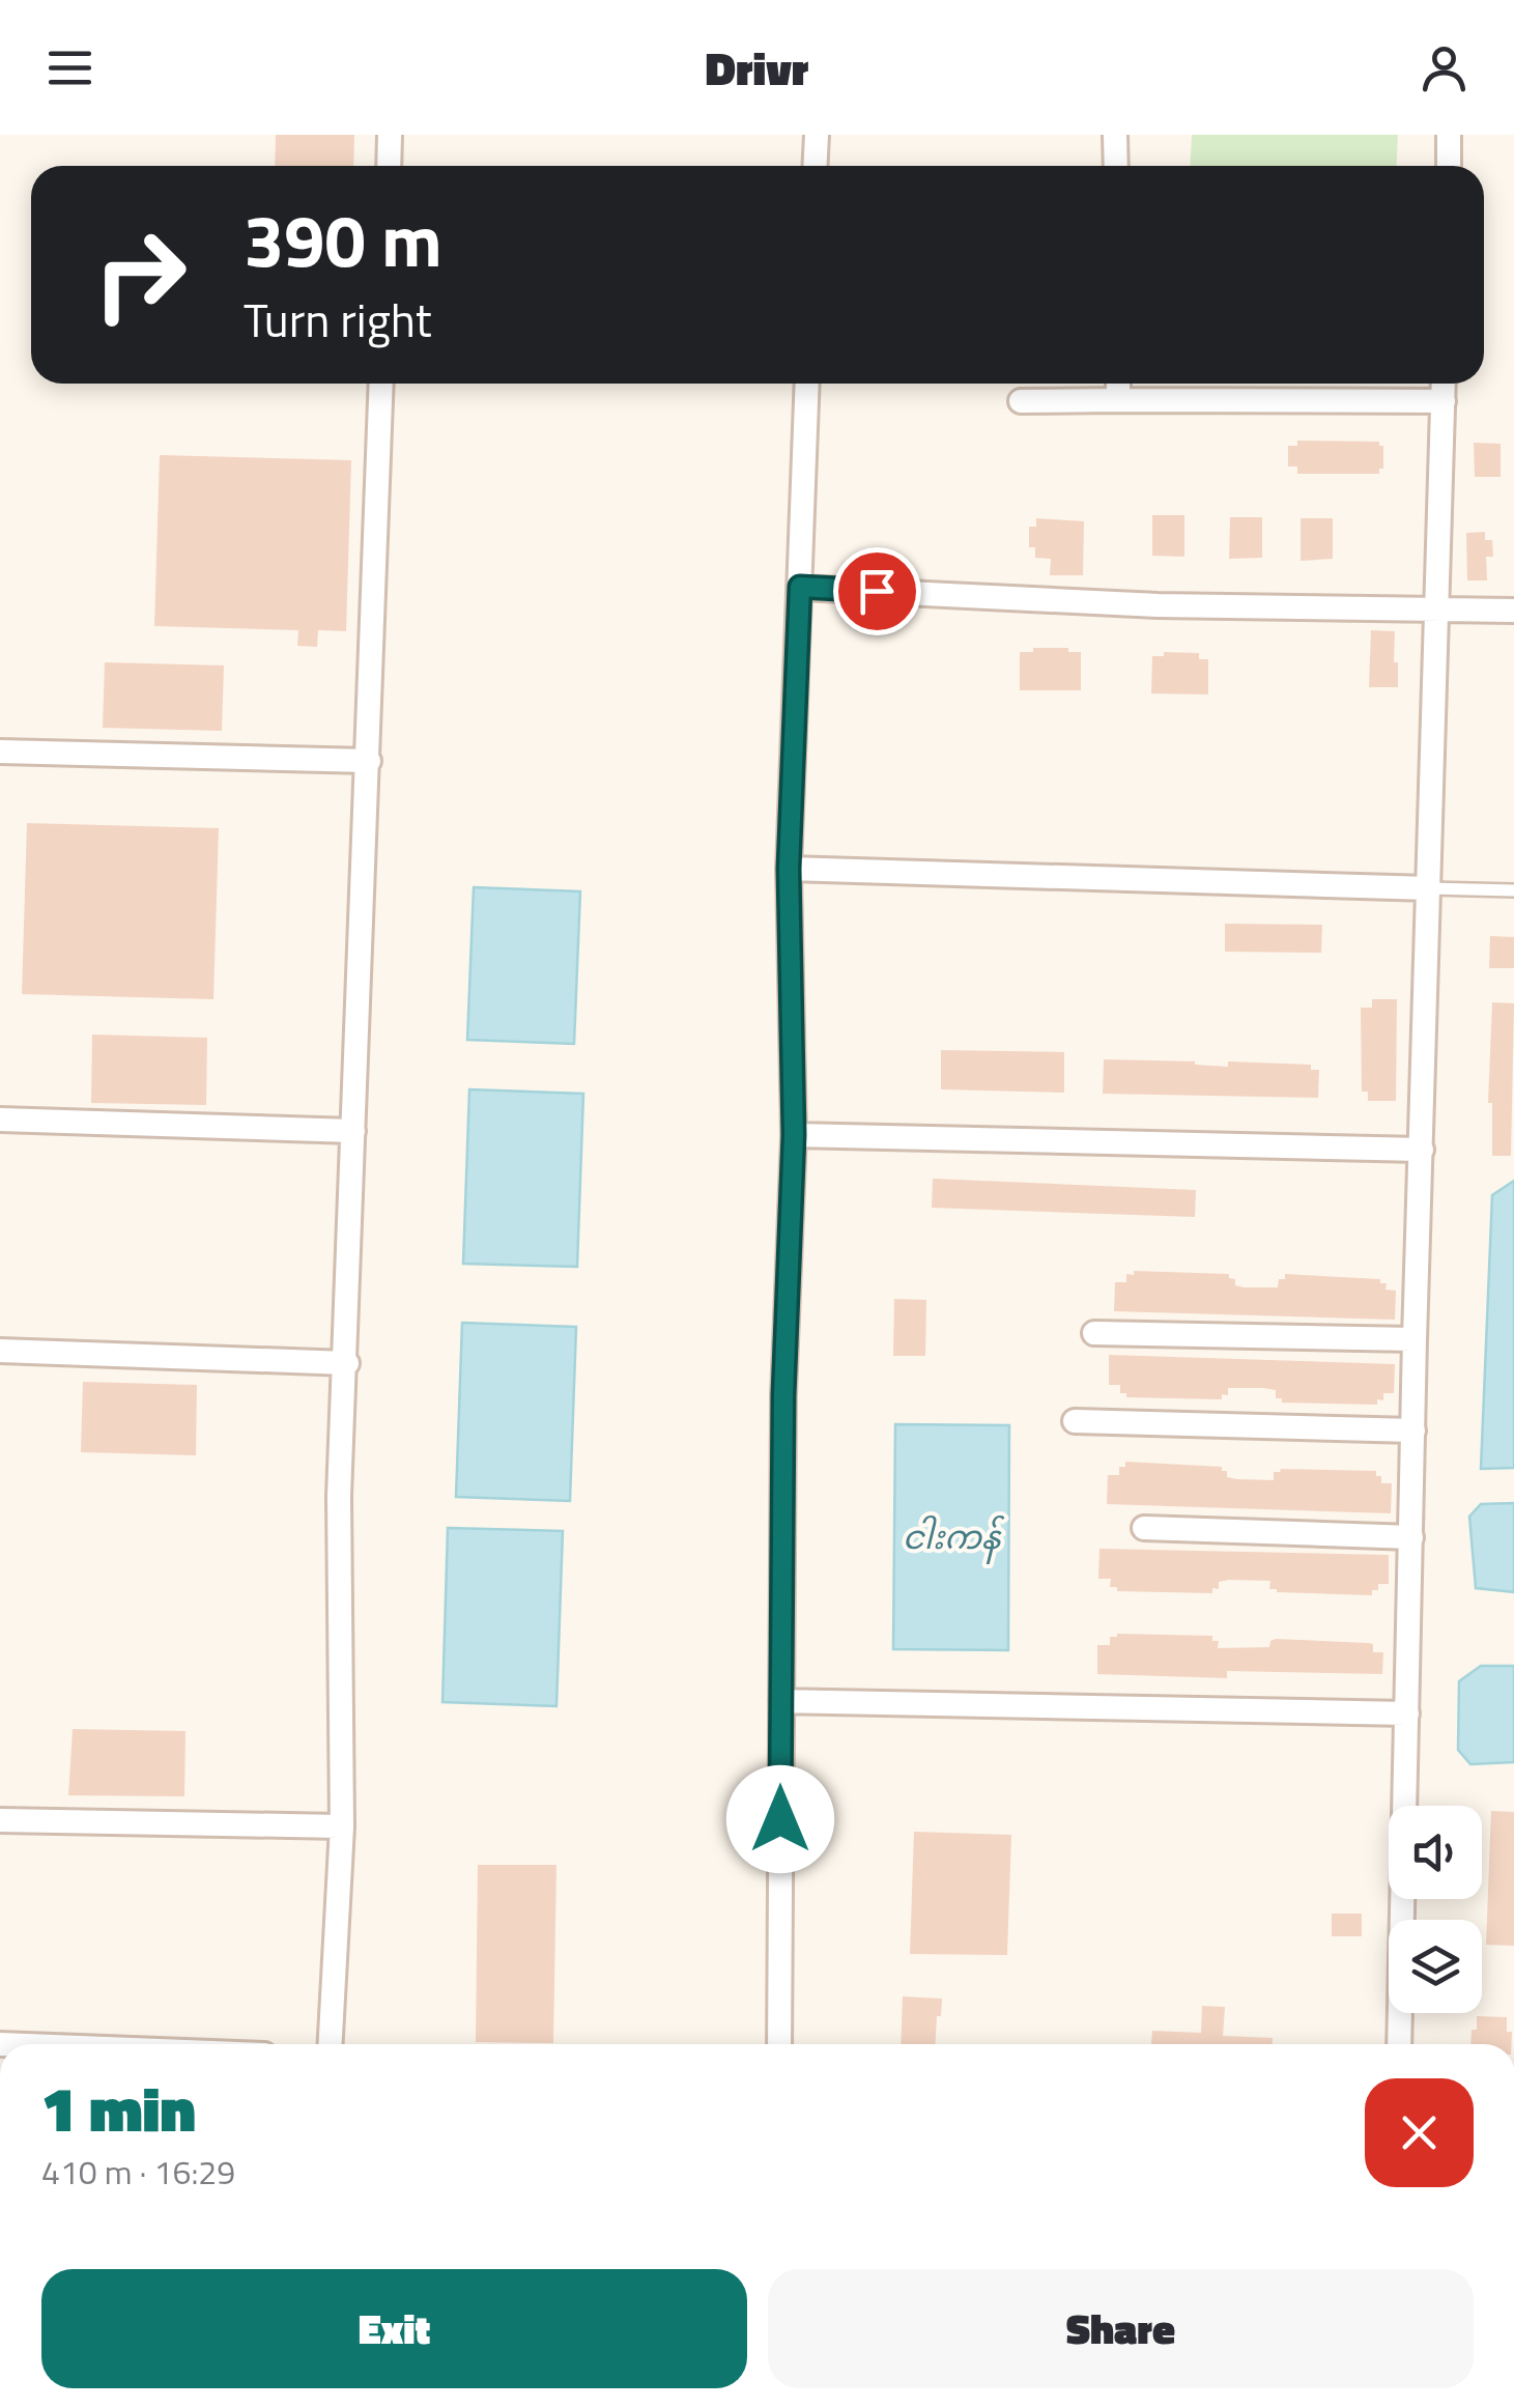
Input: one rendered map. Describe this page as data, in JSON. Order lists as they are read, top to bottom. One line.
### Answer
{"water":["ငါးကန်"],"page":{"header":"Drivr","turn":["390 m","Turn right"],"heading":["1 min","410 m · 16:29"],"buttons":["Exit","Share"]}}
